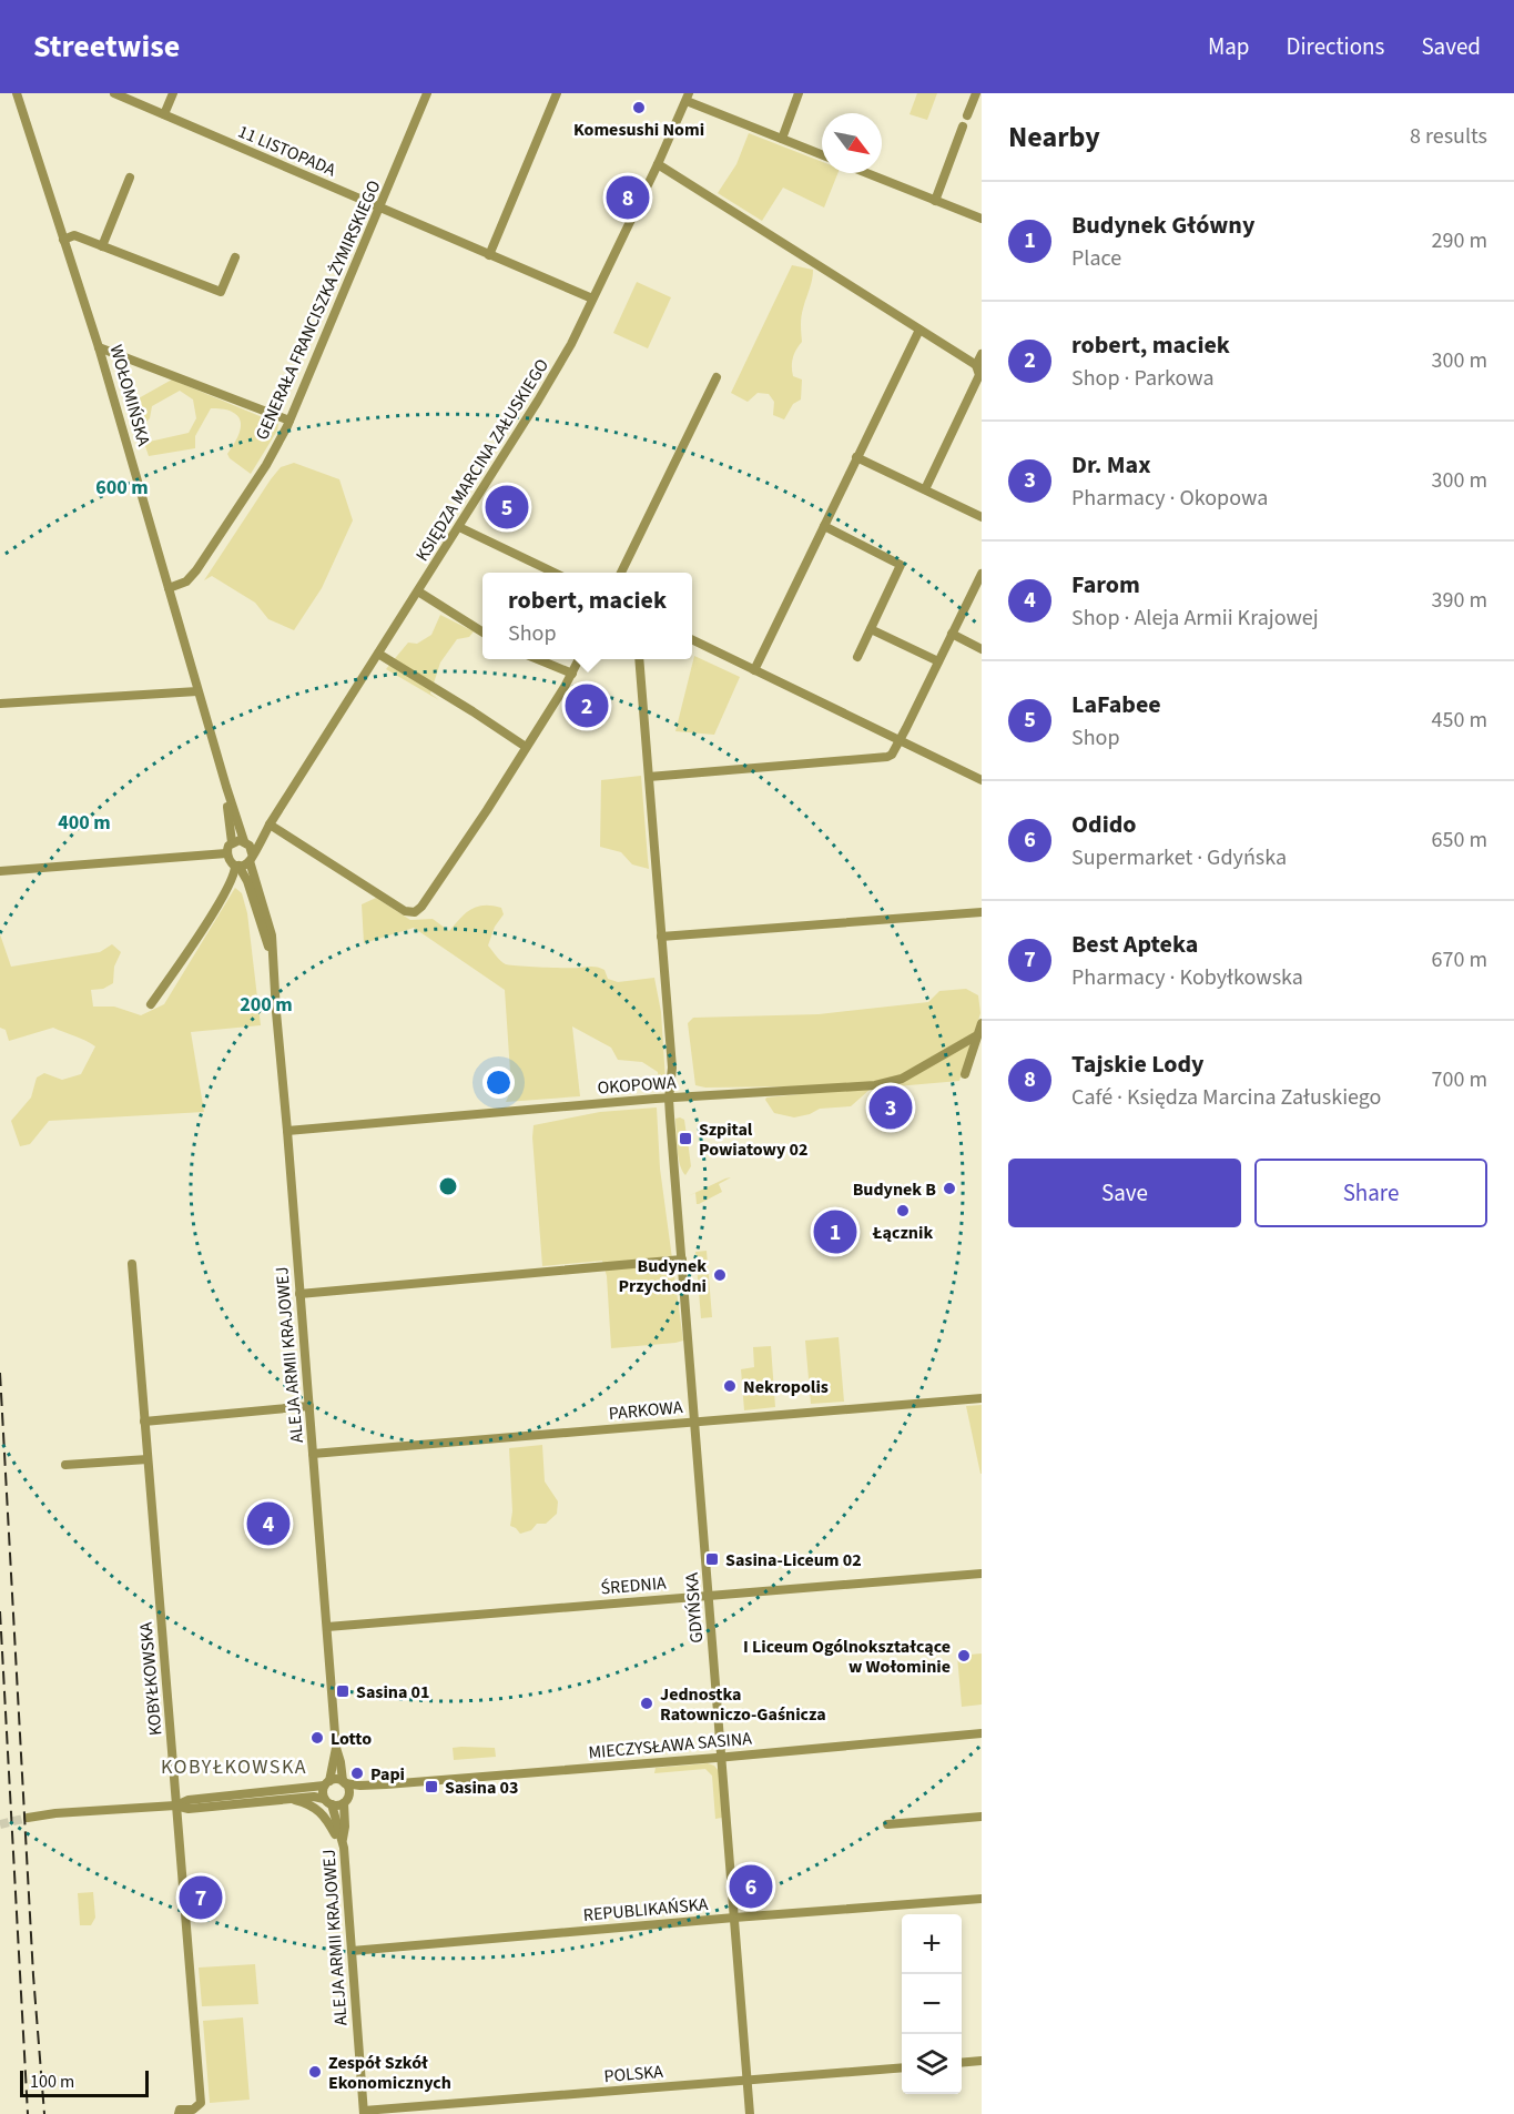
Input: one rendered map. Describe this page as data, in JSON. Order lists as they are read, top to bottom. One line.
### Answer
{"streets":{"street":["11 LISTOPADA","GENERAŁA FRANCISZKA ŻYMIRSKIEGO","WOŁOMIŃSKA","KSIĘDZA MARCINA ZAŁUSKIEGO","OKOPOWA","ALEJA ARMII KRAJOWEJ","PARKOWA","ŚREDNIA","GDYŃSKA","KOBYŁKOWSKA","MIECZYSŁAWA SASINA","REPUBLIKAŃSKA","POLSKA"]},"crossings":[["11 LISTOPADA","GENERAŁA FRANCISZKA ŻYMIRSKIEGO"],["11 LISTOPADA","KSIĘDZA MARCINA ZAŁUSKIEGO"],["GENERAŁA FRANCISZKA ŻYMIRSKIEGO","WOŁOMIŃSKA"],["WOŁOMIŃSKA","KSIĘDZA MARCINA ZAŁUSKIEGO"],["WOŁOMIŃSKA","ALEJA ARMII KRAJOWEJ"],["KSIĘDZA MARCINA ZAŁUSKIEGO","ALEJA ARMII KRAJOWEJ"],["OKOPOWA","ALEJA ARMII KRAJOWEJ"],["OKOPOWA","GDYŃSKA"],["ALEJA ARMII KRAJOWEJ","PARKOWA"],["ALEJA ARMII KRAJOWEJ","ŚREDNIA"],["ALEJA ARMII KRAJOWEJ","MIECZYSŁAWA SASINA"],["ALEJA ARMII KRAJOWEJ","REPUBLIKAŃSKA"],["ALEJA ARMII KRAJOWEJ","POLSKA"],["PARKOWA","GDYŃSKA"],["ŚREDNIA","GDYŃSKA"],["GDYŃSKA","MIECZYSŁAWA SASINA"],["GDYŃSKA","REPUBLIKAŃSKA"],["GDYŃSKA","POLSKA"]],"districts":["KOBYŁKOWSKA"],"places":{"other":["Komesushi Nomi","Budynek B","Łącznik","Budynek Przychodni","Nekropolis","I Liceum Ogólnokształcące w Wołominie","Jednostka Ratowniczo-Gaśnicza","Lotto","Papi","Zespół Szkół Ekonomicznych"],"transit":["Szpital Powiatowy 02","Sasina-Liceum 02","Sasina 01","Sasina 03"]},"scale_bar":"100 m","north":"bottom right","page":{"header":"Streetwise","nav":["Map","Directions","Saved"],"heading":["Nearby","8 results"],"pins":["8","5","2","3","1","4","6","7"],"list":[{"mark":"1","name":"Budynek Główny","note":"Place","value":"290 m"},{"mark":"2","name":"robert, maciek","note":"Shop · Parkowa","value":"300 m"},{"mark":"3","name":"Dr. Max","note":"Pharmacy · Okopowa","value":"300 m"},{"mark":"4","name":"Farom","note":"Shop · Aleja Armii Krajowej","value":"390 m"},{"mark":"5","name":"LaFabee","note":"Shop","value":"450 m"},{"mark":"6","name":"Odido","note":"Supermarket · Gdyńska","value":"650 m"},{"mark":"7","name":"Best Apteka","note":"Pharmacy · Kobyłkowska","value":"670 m"},{"mark":"8","name":"Tajskie Lody","note":"Café · Księdza Marcina Załuskiego","value":"700 m"}],"popup":["robert, maciek","Shop"],"buttons":["Save","Share"],"map_buttons":["+","−"],"scale":"100 m"},"rings":["600 m","400 m","200 m"]}
